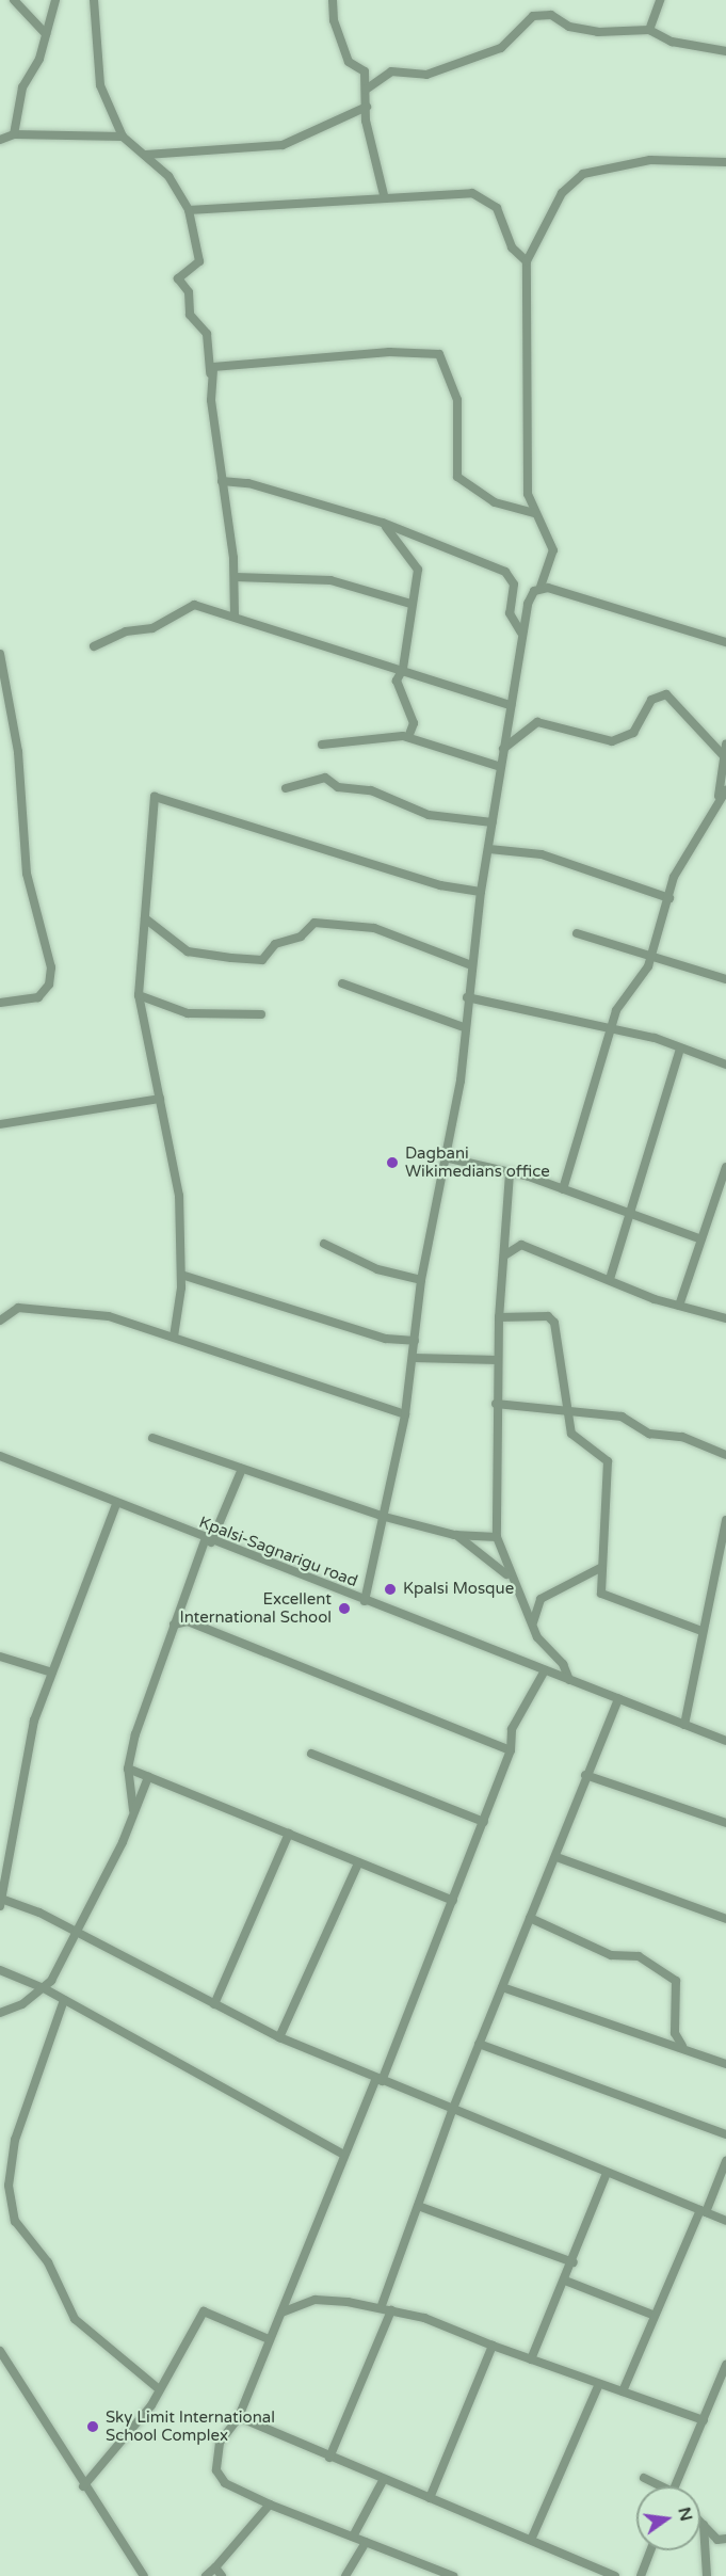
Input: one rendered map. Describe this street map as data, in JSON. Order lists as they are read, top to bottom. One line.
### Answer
{"streets":{"street":["Kpalsi-Sagnarigu road"]},"places":["Dagbani Wikimedians office","Kpalsi Mosque","Excellent International School","Sky Limit International School Complex"],"north":"right"}
